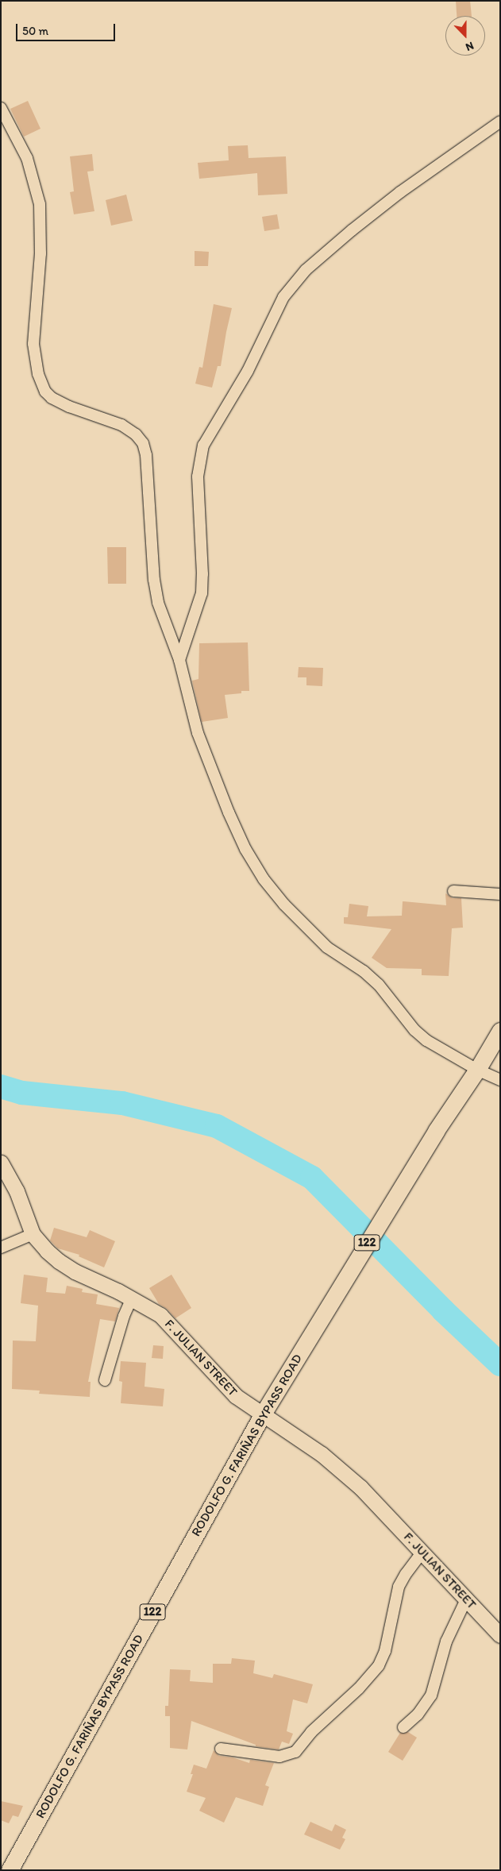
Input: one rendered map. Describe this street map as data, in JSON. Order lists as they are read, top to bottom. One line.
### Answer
{"streets":{"main road":["122","RODOLFO G. FARIÑAS BYPASS ROAD"],"street":["F. JULIAN STREET"]},"crossings":[["F. JULIAN STREET","RODOLFO G. FARIÑAS BYPASS ROAD"]],"scale_bar":"50 m","north":"bottom"}
